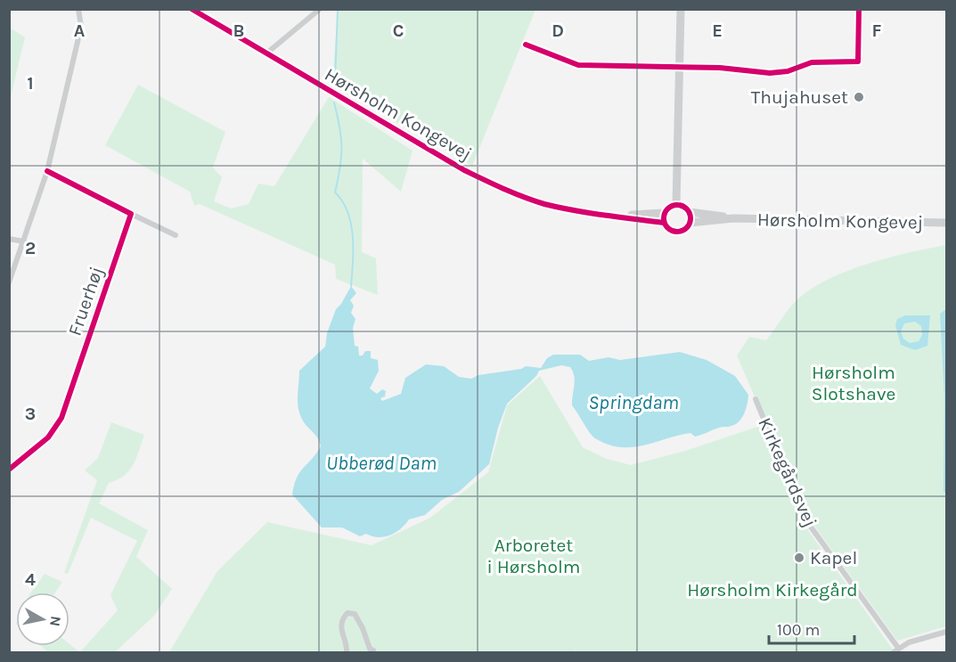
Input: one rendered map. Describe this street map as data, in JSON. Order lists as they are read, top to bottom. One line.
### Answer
{"streets":{"main road":["Hørsholm Kongevej"],"street":["Fruerhøj","Kirkegårdsvej"]},"water":["Springdam","Ubberød Dam"],"parks":["Hørsholm Slotshave","Arboretet i Hørsholm","Hørsholm Kirkegård"],"places":["Thujahuset","Kapel"],"scale_bar":"100 m","north":"right","grid":{"columns":["A","B","C","D","E","F"],"rows":["1","2","3","4"]}}
